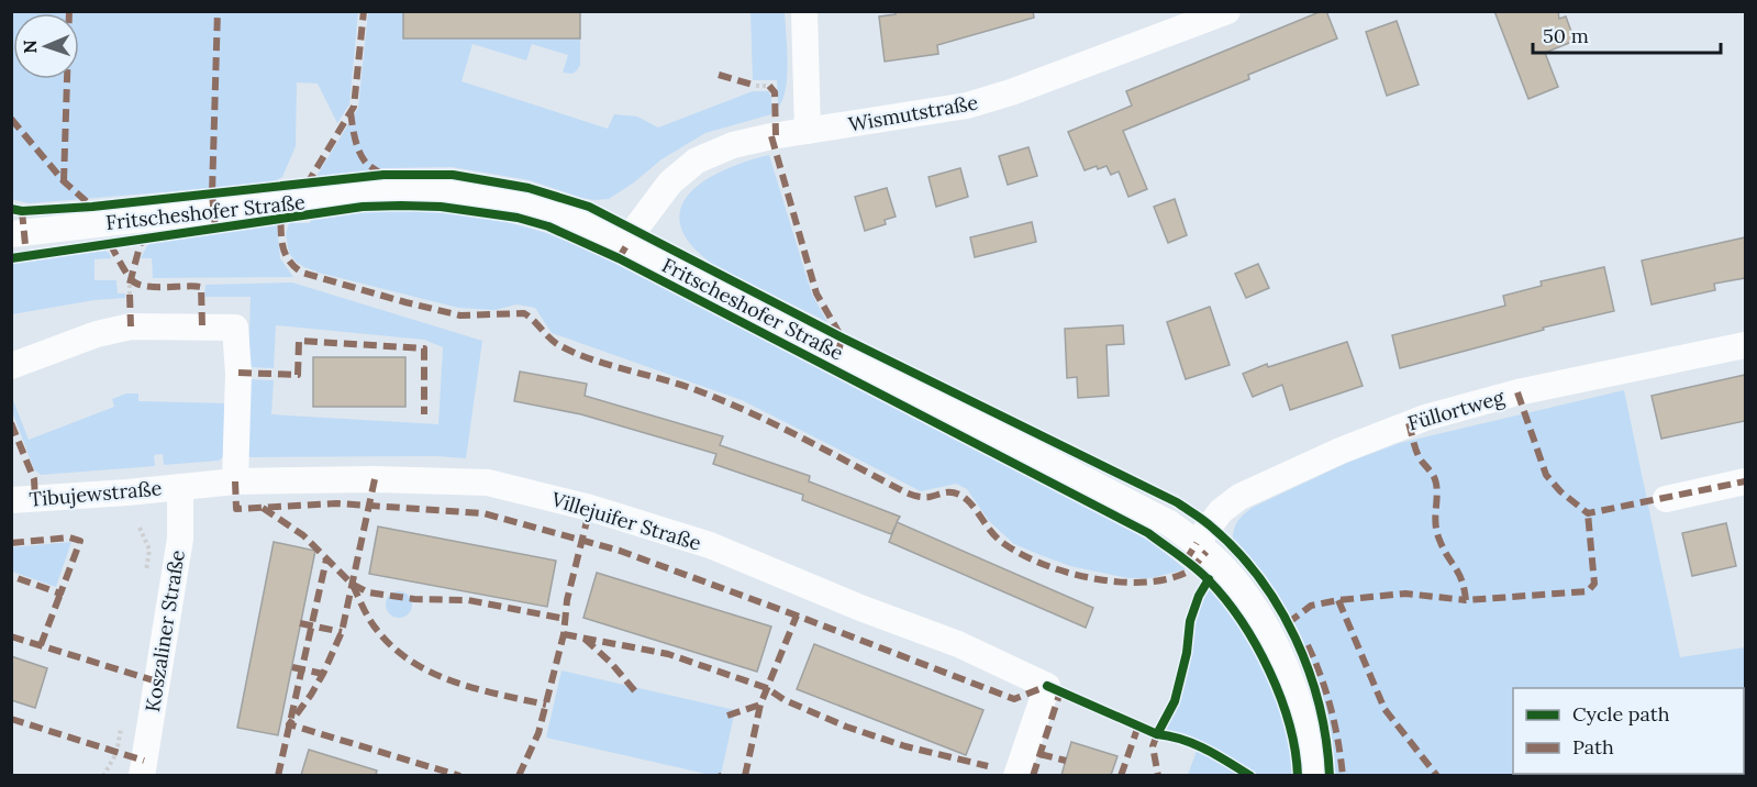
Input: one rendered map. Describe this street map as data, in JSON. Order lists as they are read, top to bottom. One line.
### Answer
{"streets":{"street":["Wismutstraße","Fritscheshofer Straße","Füllortweg","Tibujewstraße","Villejuifer Straße","Koszaliner Straße"]},"crossings":[["Wismutstraße","Fritscheshofer Straße"],["Fritscheshofer Straße","Füllortweg"],["Tibujewstraße","Villejuifer Straße"],["Tibujewstraße","Koszaliner Straße"],["Villejuifer Straße","Koszaliner Straße"]],"legend":["Cycle path","Path"],"scale_bar":"50 m","north":"left"}
